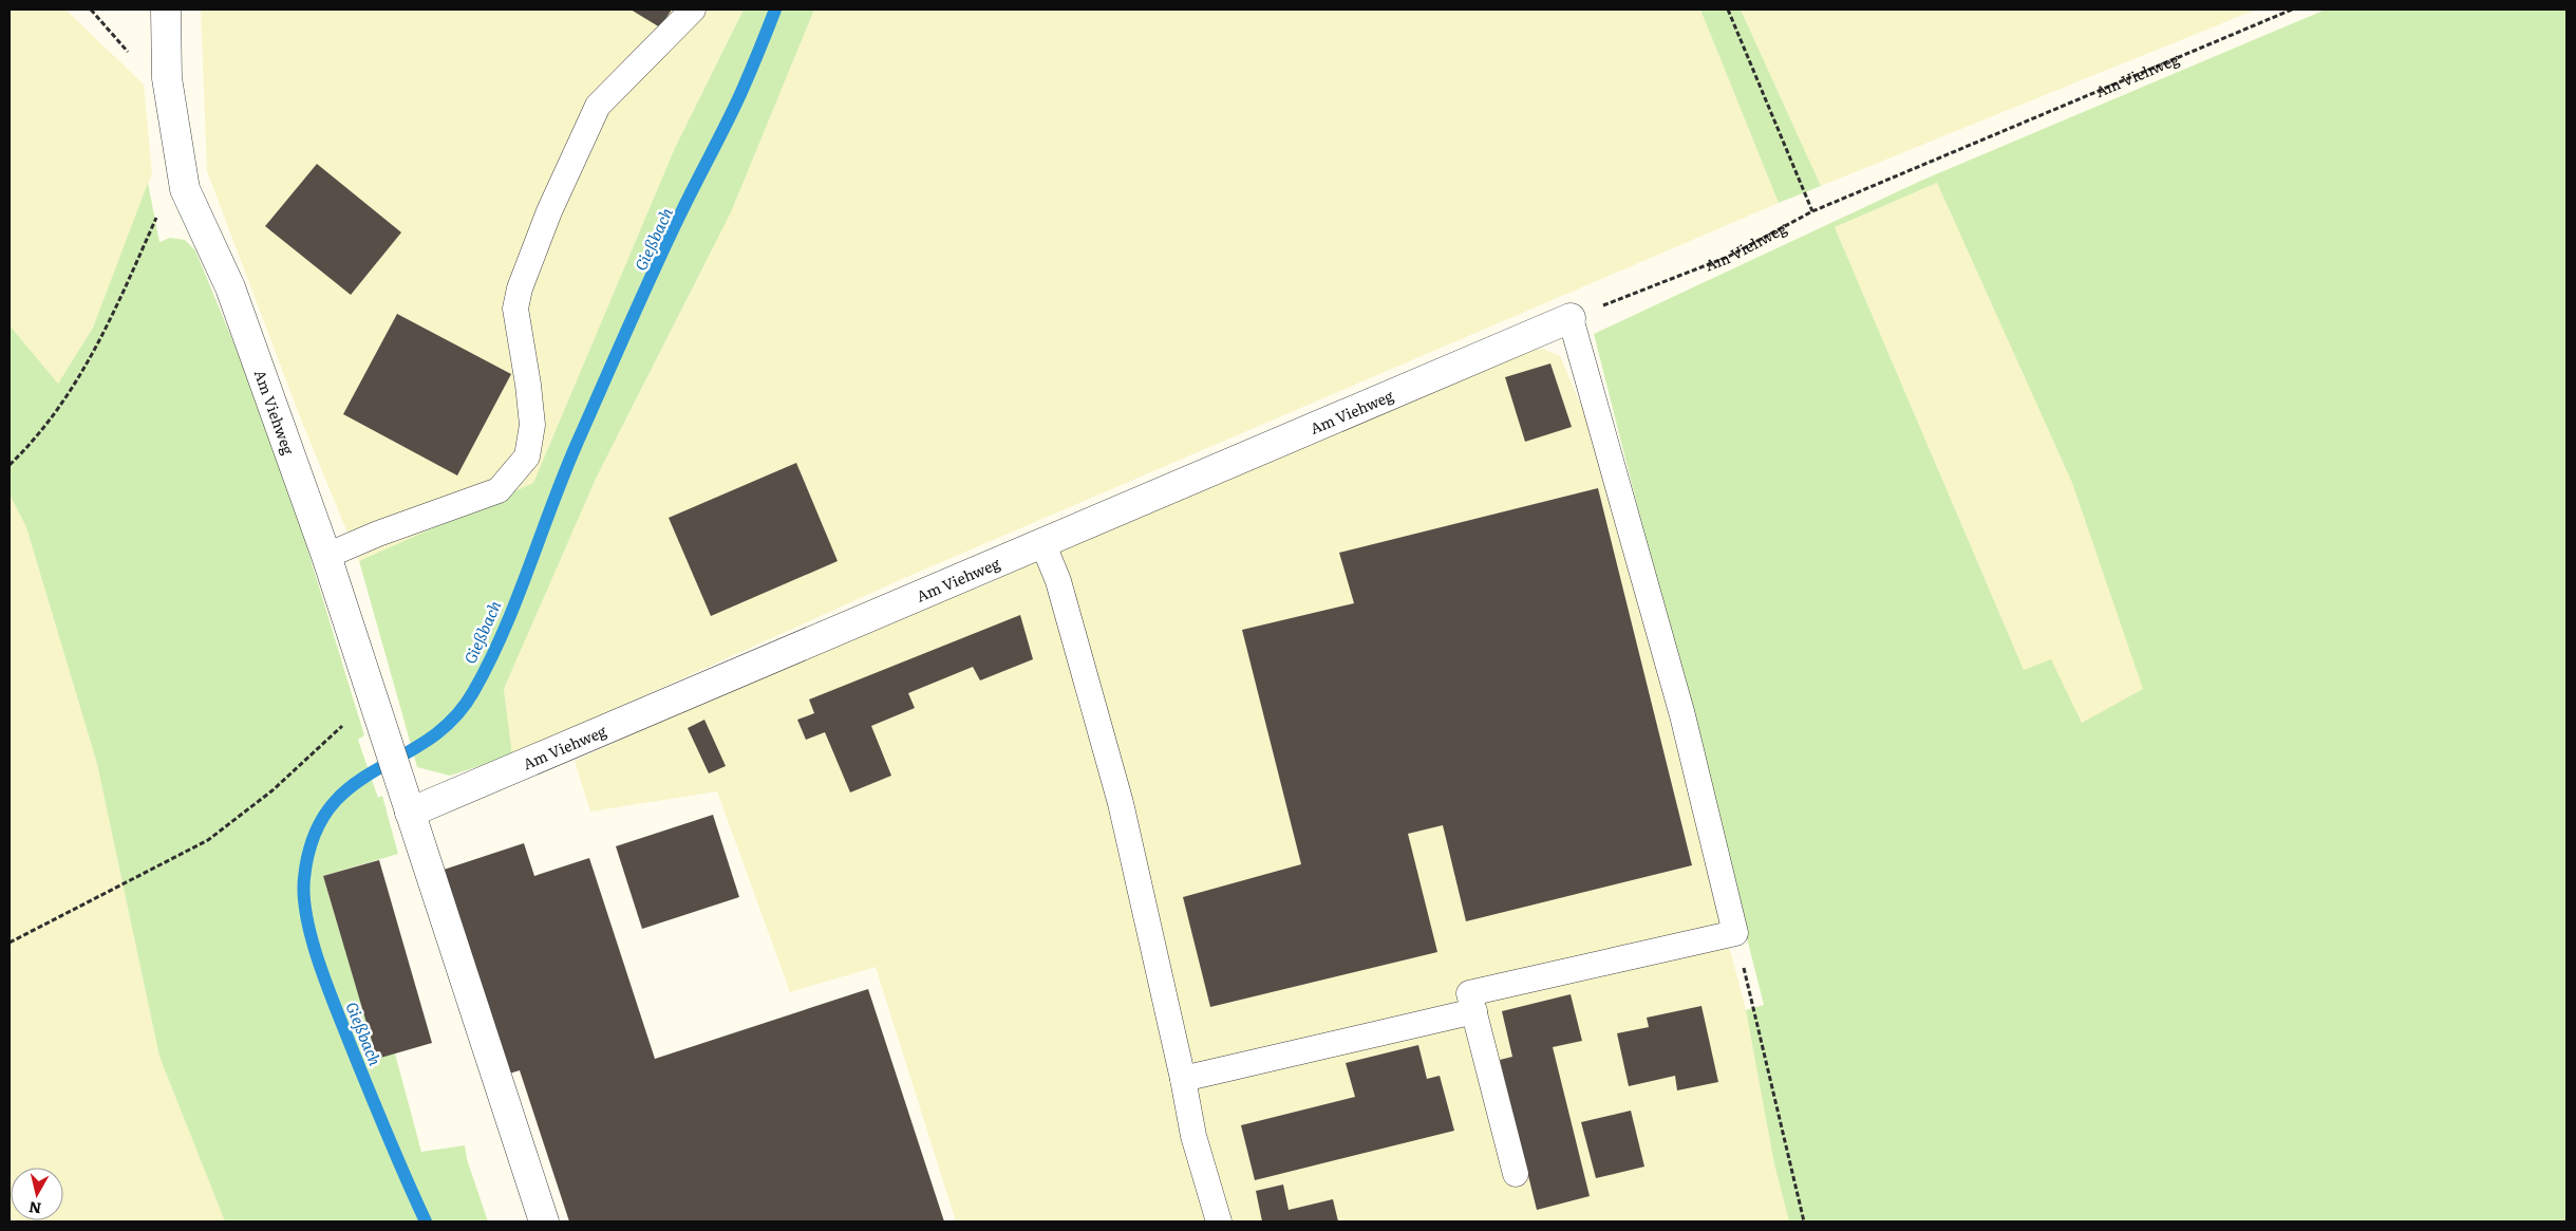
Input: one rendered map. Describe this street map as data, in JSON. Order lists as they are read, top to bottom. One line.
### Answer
{"streets":{"street":["Am Viehweg"]},"water":["Gießbach"],"north":"bottom"}
